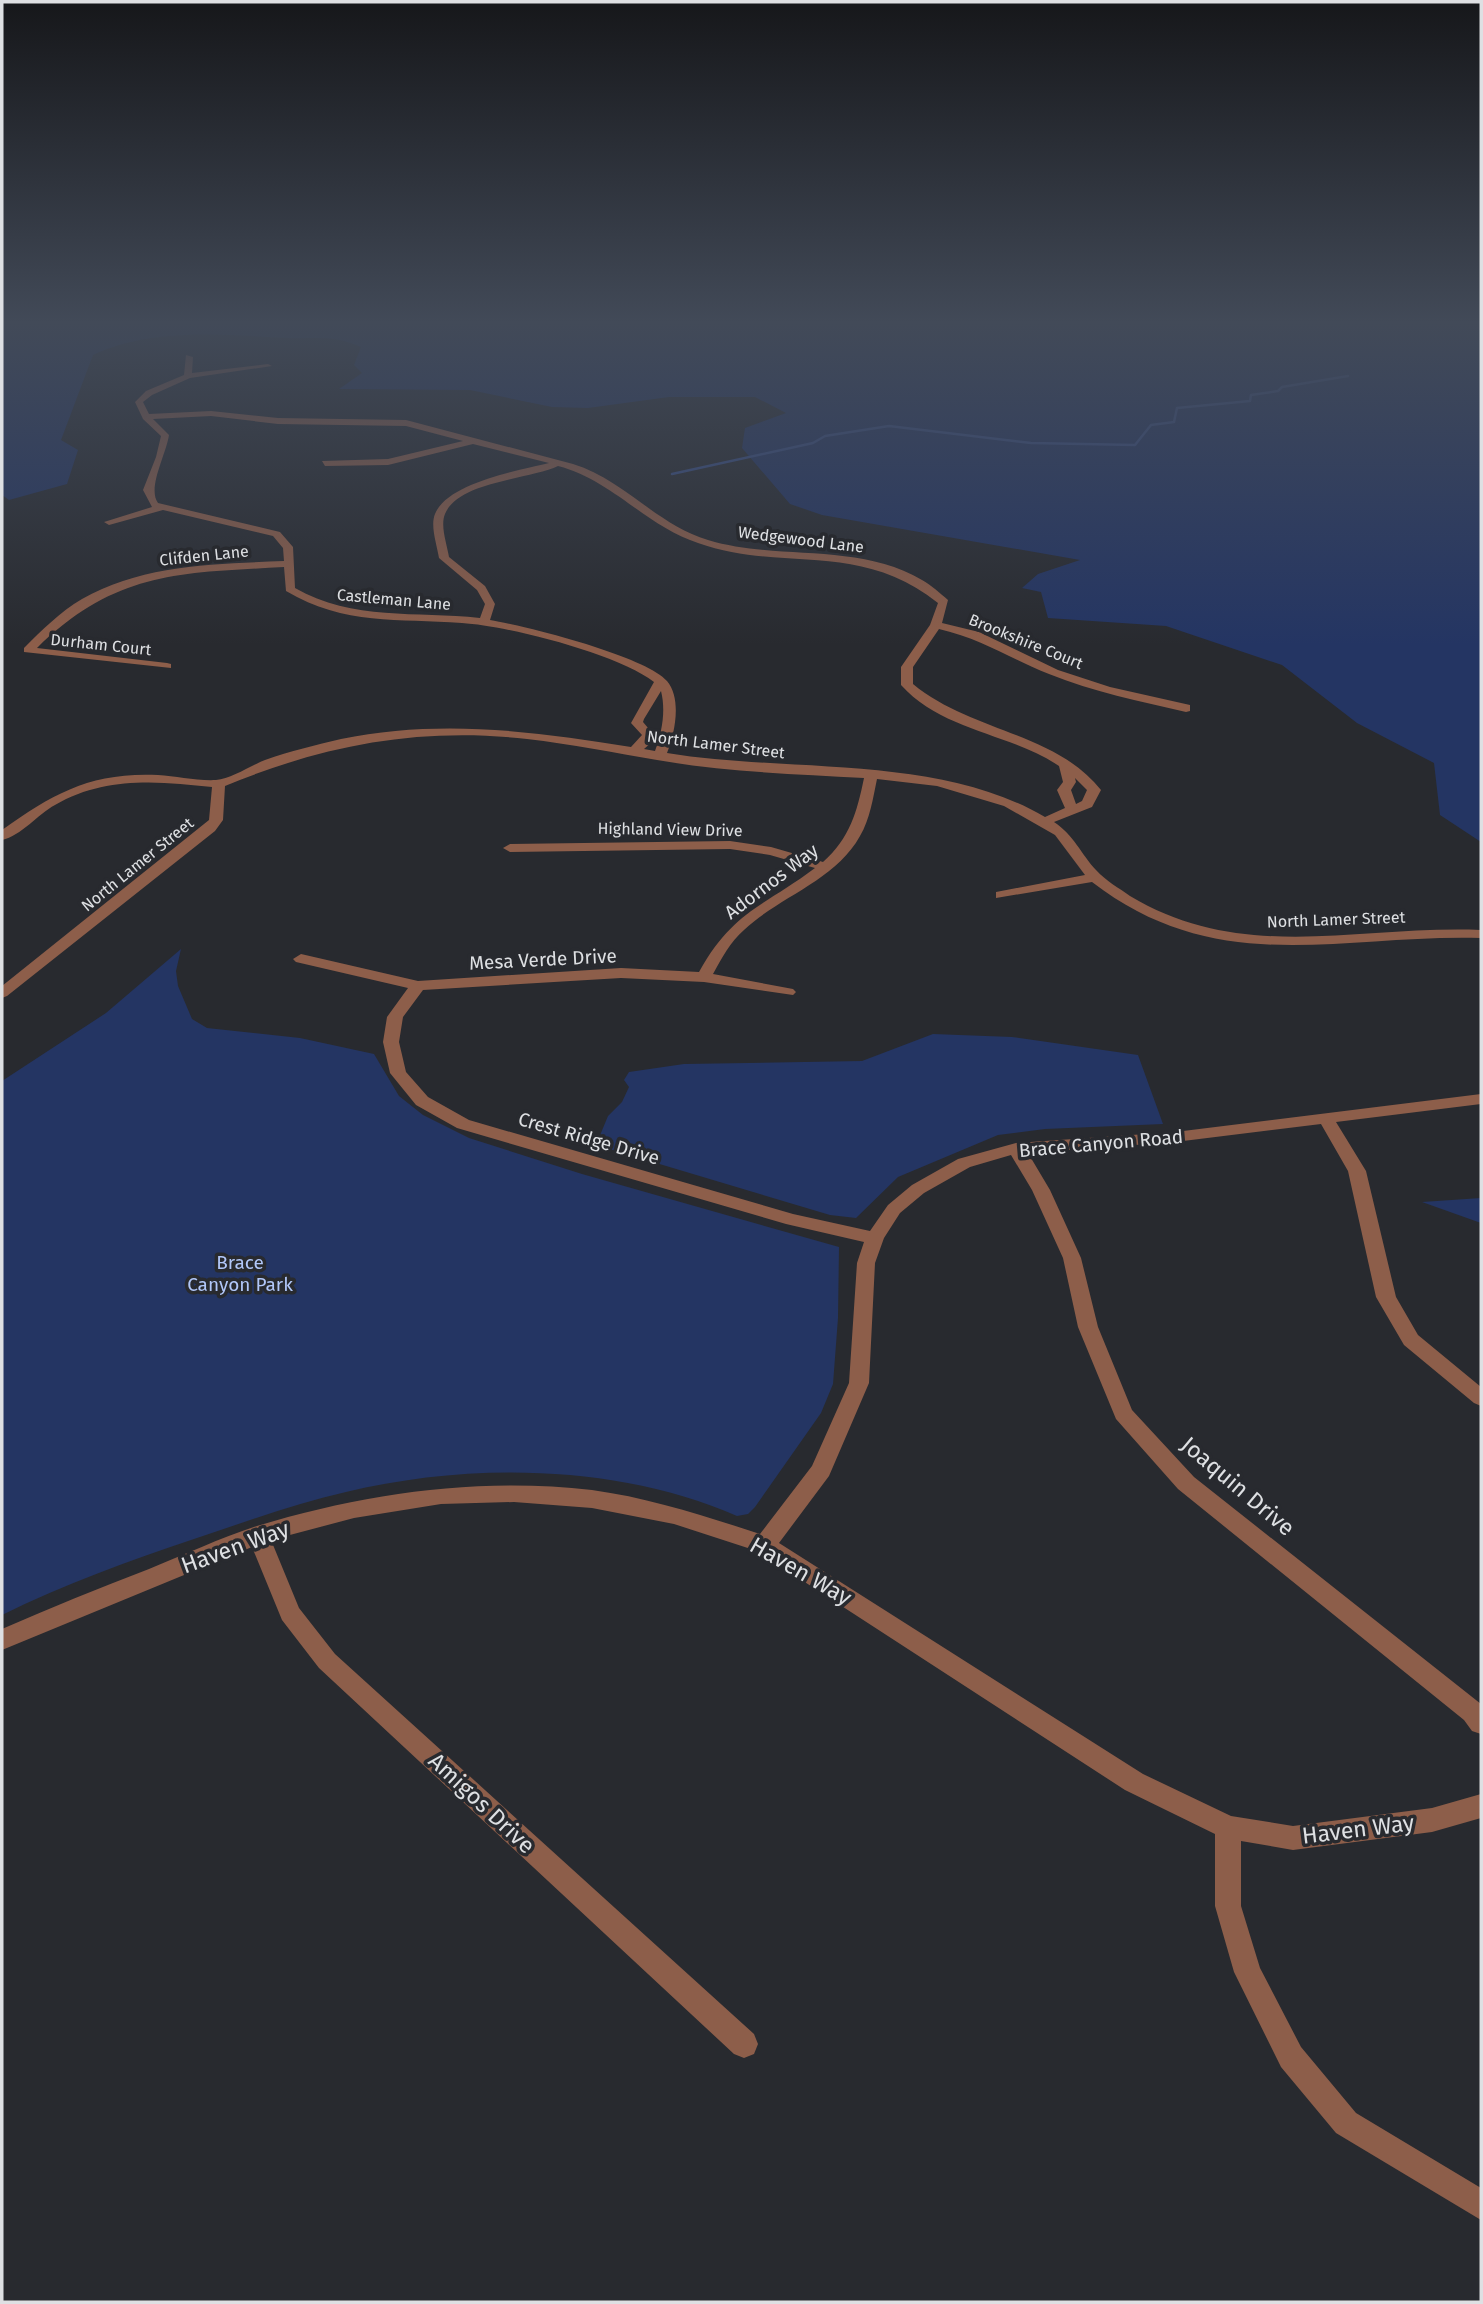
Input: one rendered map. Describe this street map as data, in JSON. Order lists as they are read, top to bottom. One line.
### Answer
{"streets":{"street":["Wedgewood Lane","Clifden Lane","Castleman Lane","Brookshire Court","Durham Court","North Lamer Street","Highland View Drive","Adornos Way","Mesa Verde Drive","Crest Ridge Drive","Brace Canyon Road","Joaquin Drive","Haven Way","Amigos Drive"]},"crossings":[["Wedgewood Lane","Brookshire Court"],["Clifden Lane","Castleman Lane"],["Clifden Lane","Durham Court"],["North Lamer Street","Adornos Way"],["Highland View Drive","Adornos Way"],["Adornos Way","Mesa Verde Drive"],["Mesa Verde Drive","Crest Ridge Drive"],["Crest Ridge Drive","Brace Canyon Road"],["Brace Canyon Road","Joaquin Drive"],["Brace Canyon Road","Haven Way"],["Haven Way","Amigos Drive"]],"parks":["Brace Canyon Park"]}
